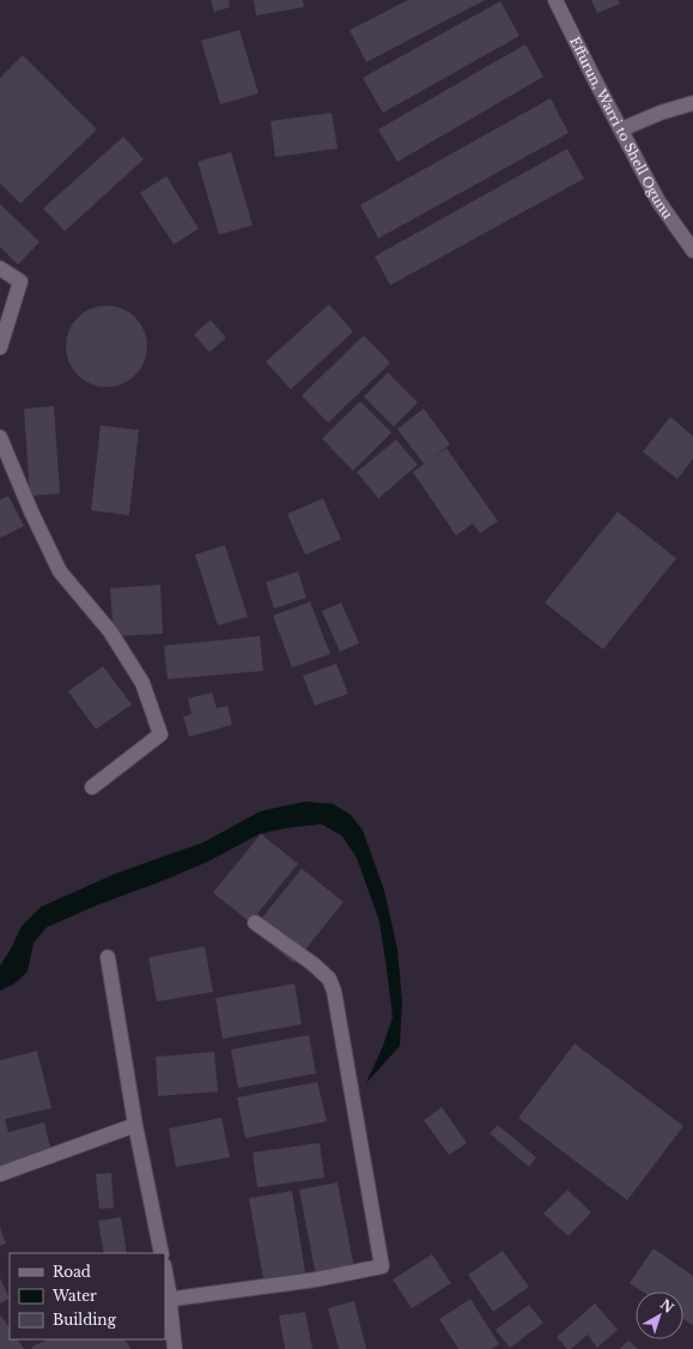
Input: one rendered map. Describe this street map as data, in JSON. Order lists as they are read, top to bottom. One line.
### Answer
{"streets":{"street":["Effurun, Warri to Shell Ogunu"]},"legend":["Road","Water","Building"],"north":"top right"}
